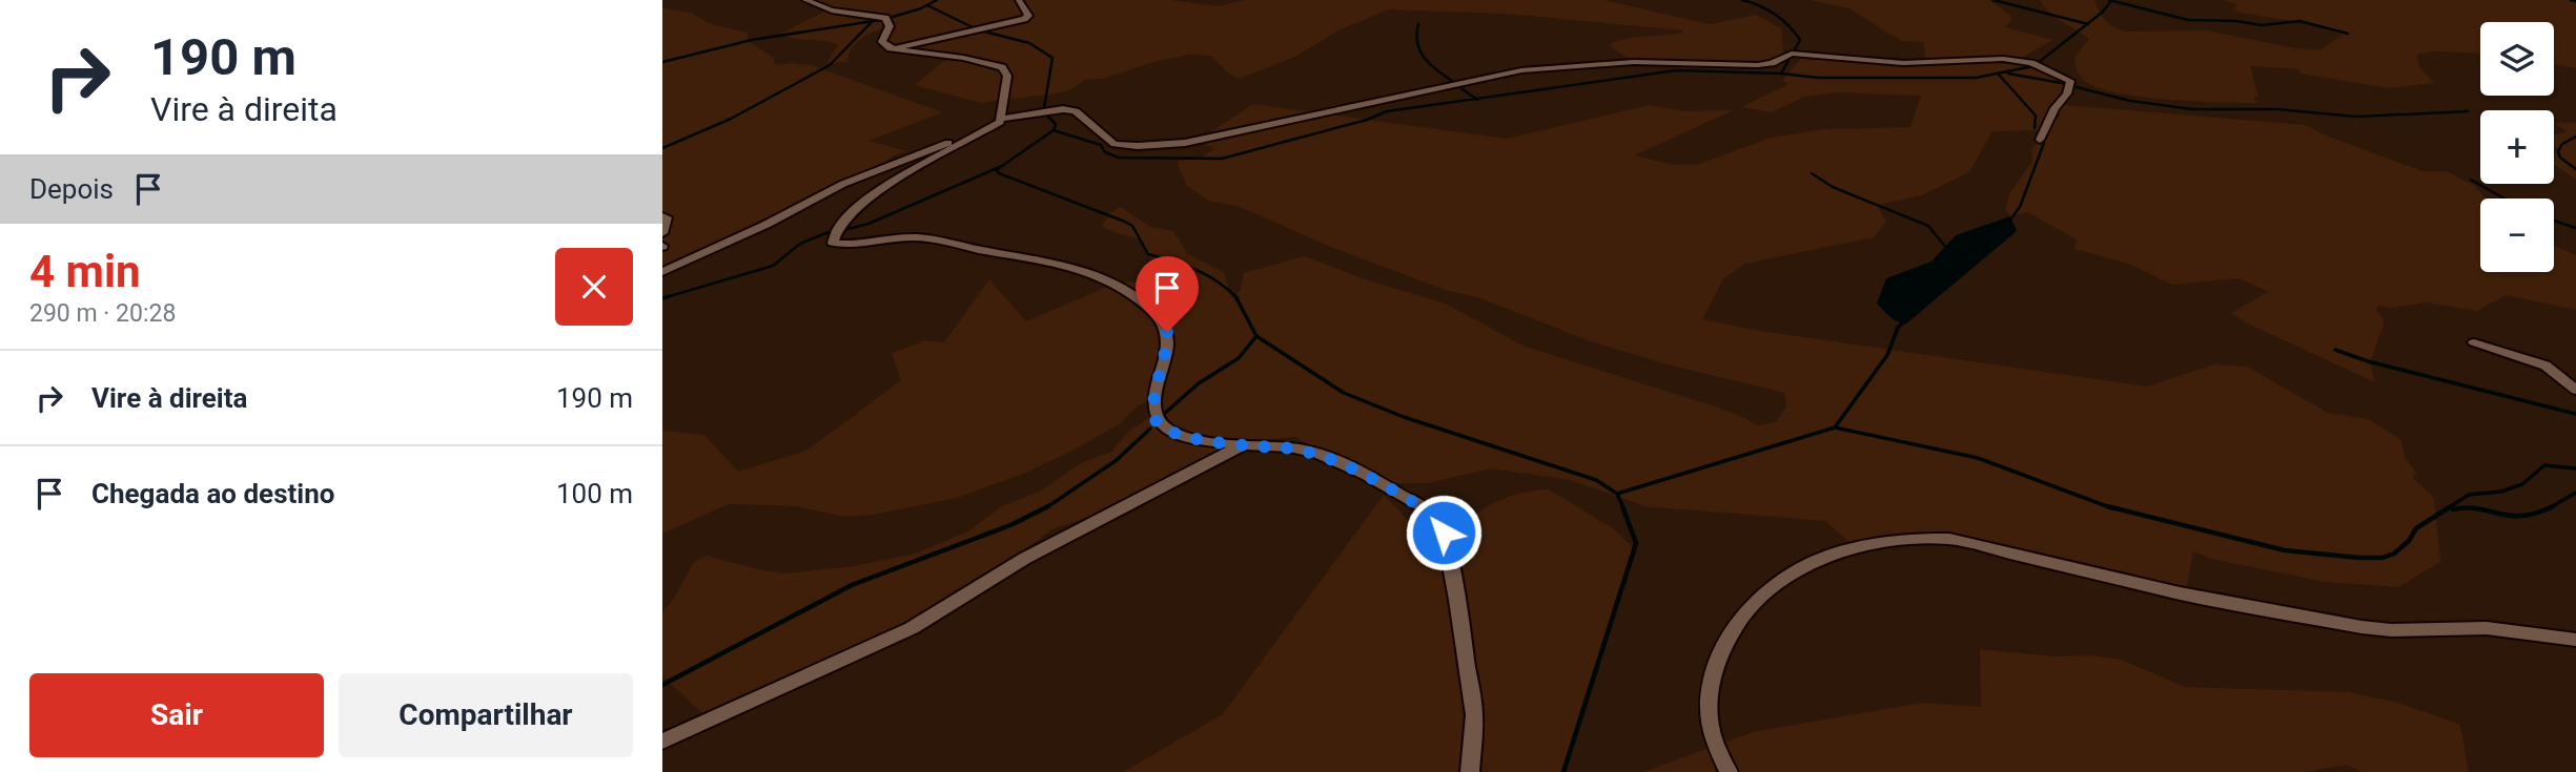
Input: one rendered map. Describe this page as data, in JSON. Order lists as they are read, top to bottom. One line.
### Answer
{"page":{"turn":["190 m","Vire à direita"],"map_buttons":["+","−"],"then":"Depois","heading":["4 min","290 m · 20:28"],"list":[{"name":"Vire à direita","value":"190 m"},{"name":"Chegada ao destino","value":"100 m"}],"buttons":["Sair","Compartilhar"]}}
